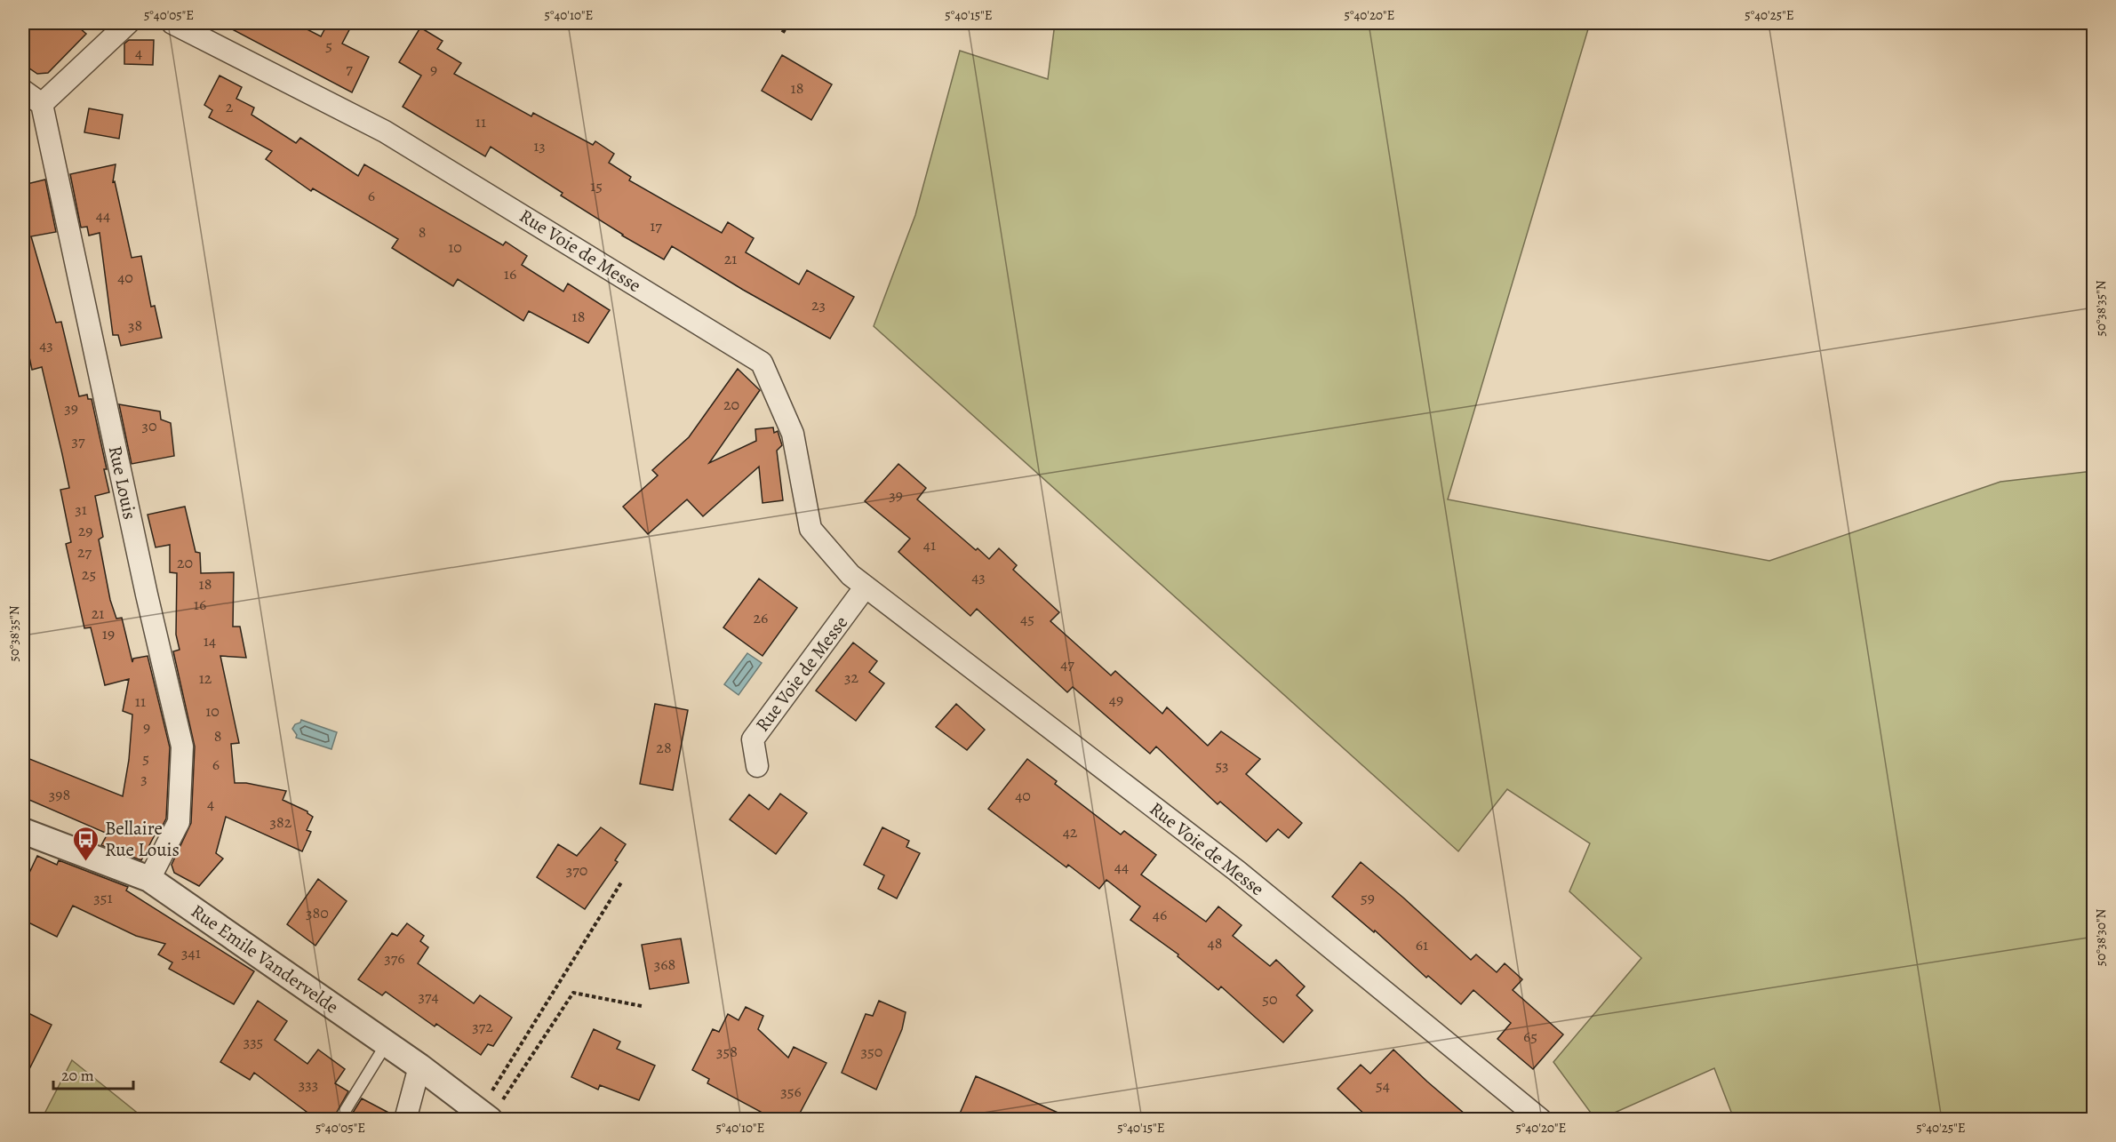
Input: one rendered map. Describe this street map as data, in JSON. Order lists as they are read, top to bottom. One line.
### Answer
{"streets":{"street":["Rue Voie de Messe","Rue Louis","Rue Emile Vandervelde"]},"crossings":[["Rue Louis","Rue Emile Vandervelde"]],"places":{"bus stop":["Bellaire Rue Louis"]},"house_numbers":["5","4","7","9","18","2","11","13","15","6","44","17","8","10","21","16","40","23","18","38","43","20","39","30","37","39","31","29","41","27","20","25","43","18","16","21","26","45","19","14","47","32","12","49","11","10","9","8","28","5","6","53","3","398","40","4","382","42","44","370","351","59","380","46","48","61","341","376","368","374","50","372","65","335","358","350","333","54","356"],"scale_bar":"20 m","coordinates":["5°40'05\"E","5°40'10\"E","5°40'15\"E","5°40'20\"E","5°40'25\"E","50°38'35\"N","50°38'30\"N"]}
